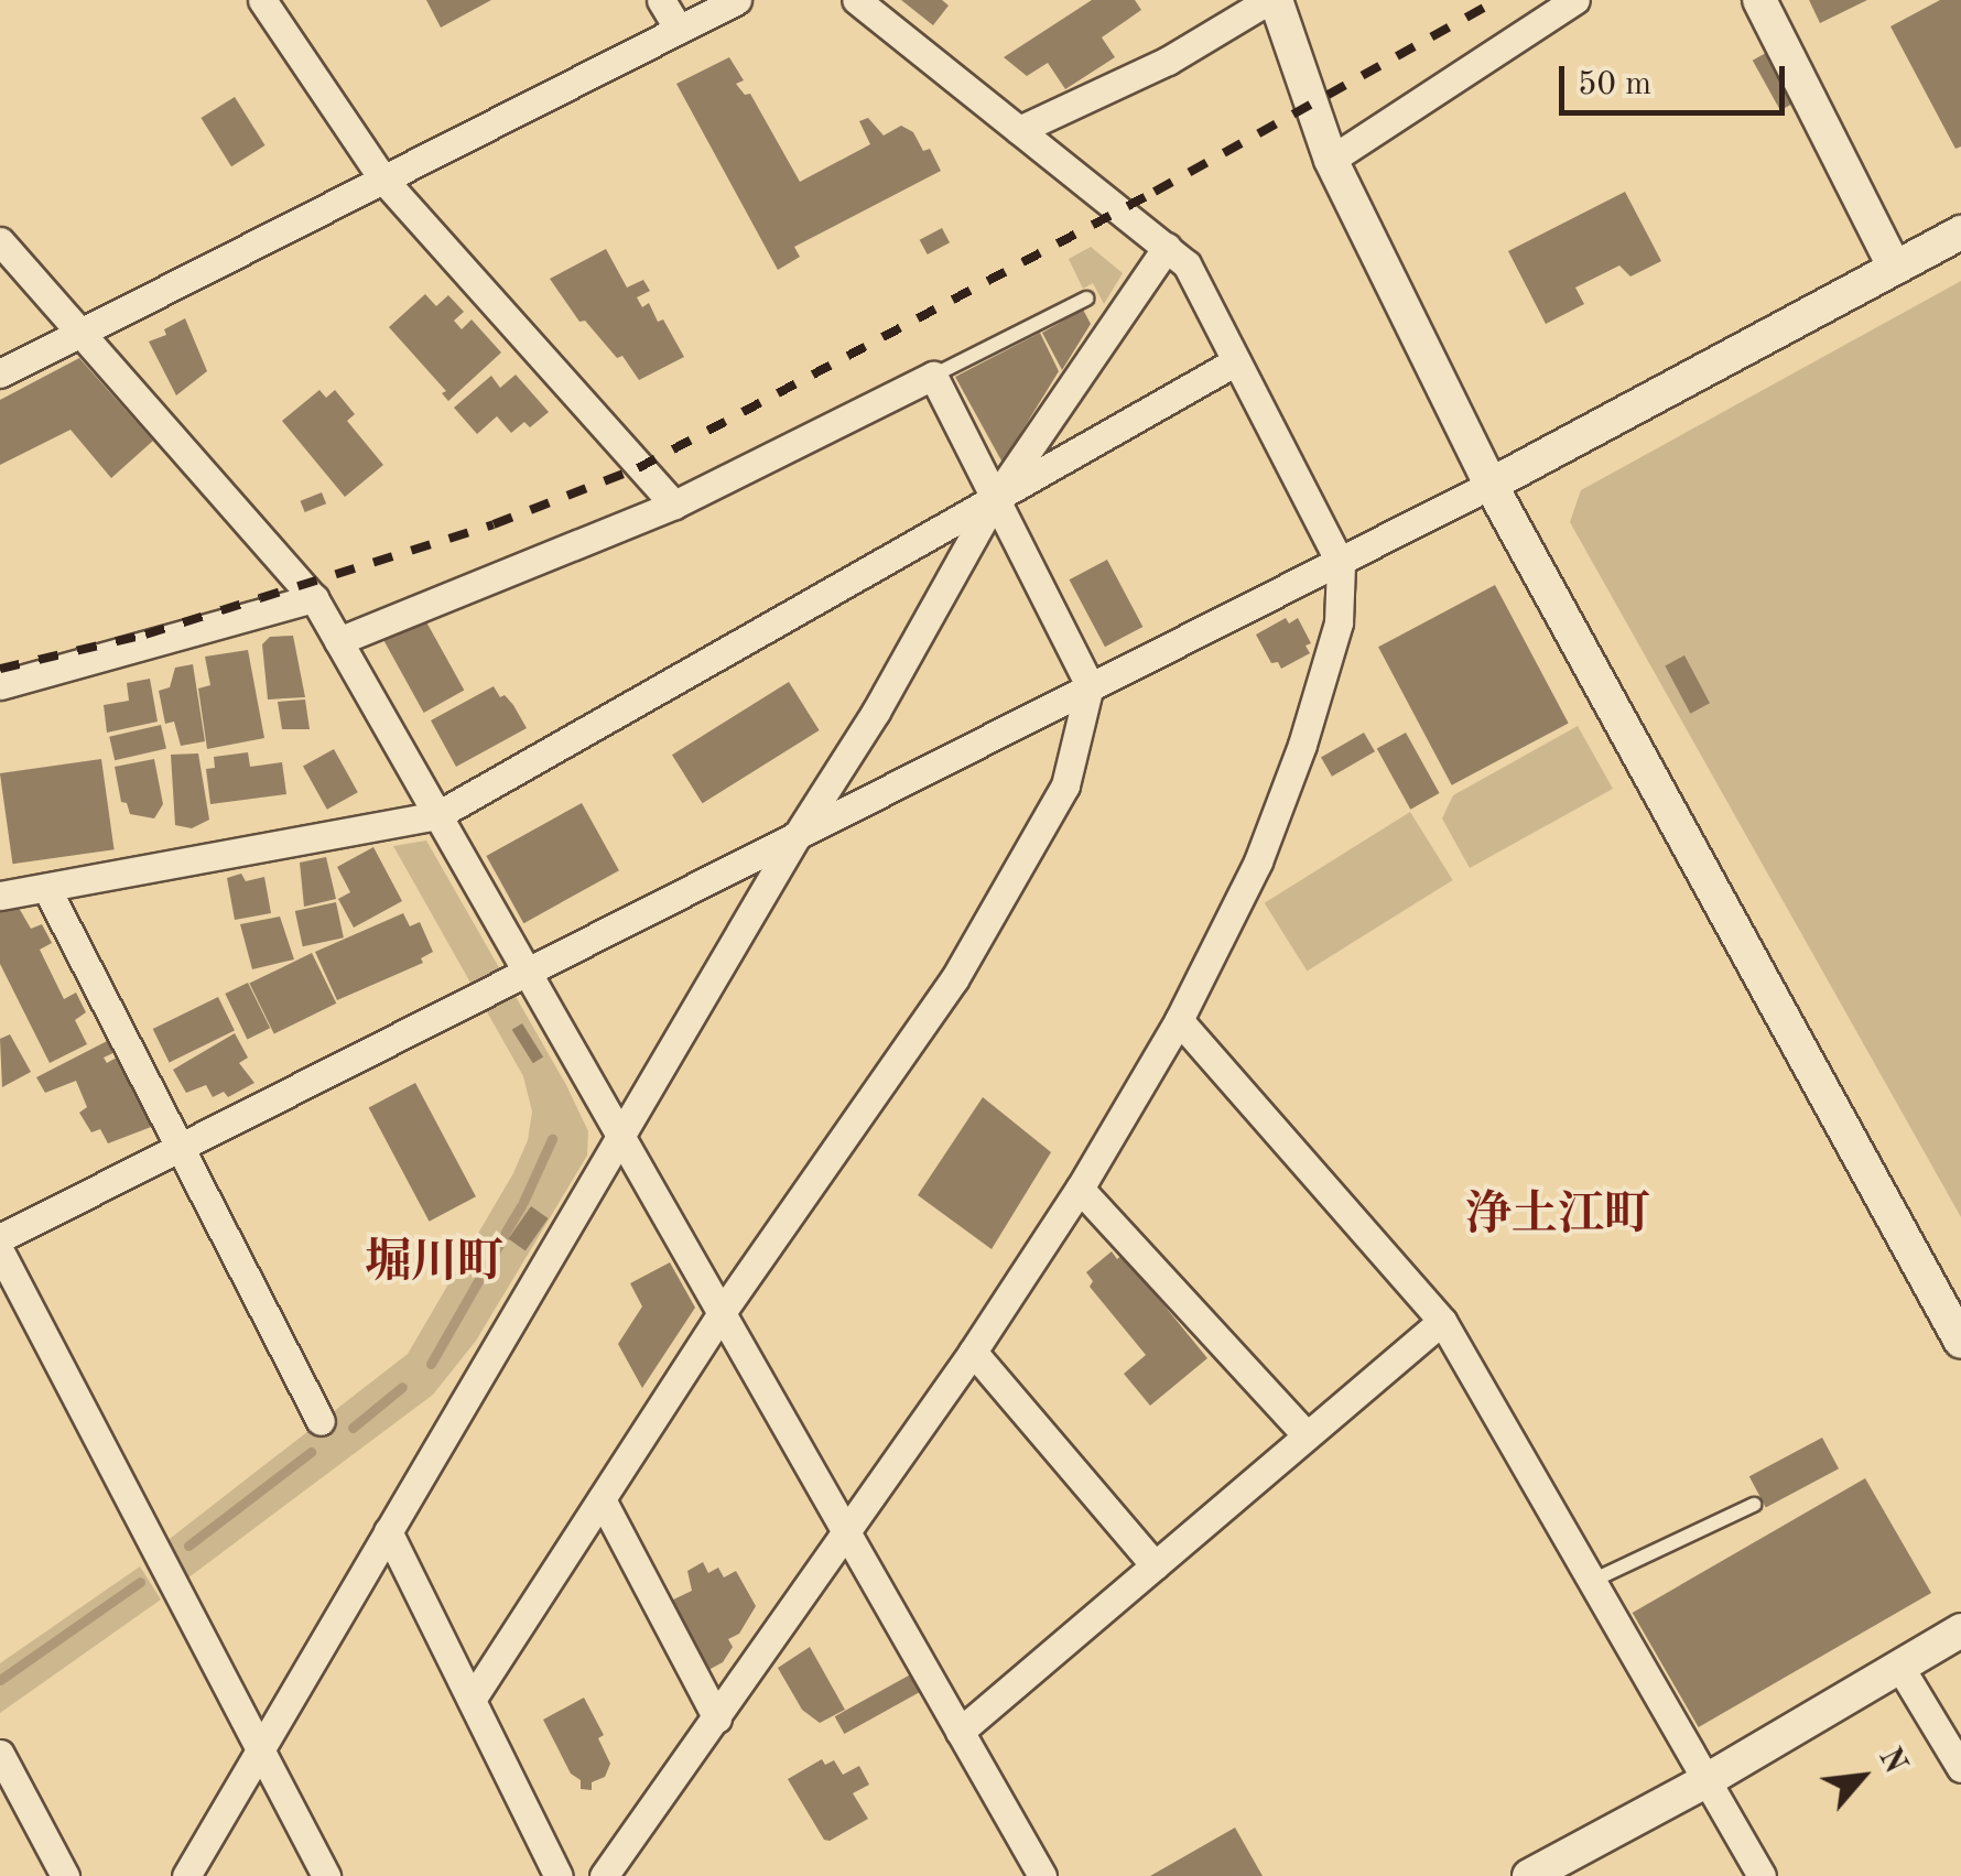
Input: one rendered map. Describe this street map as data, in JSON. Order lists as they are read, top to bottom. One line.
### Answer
{"districts":["浄土江町","堀川町"],"scale_bar":"50 m","north":"top right"}
